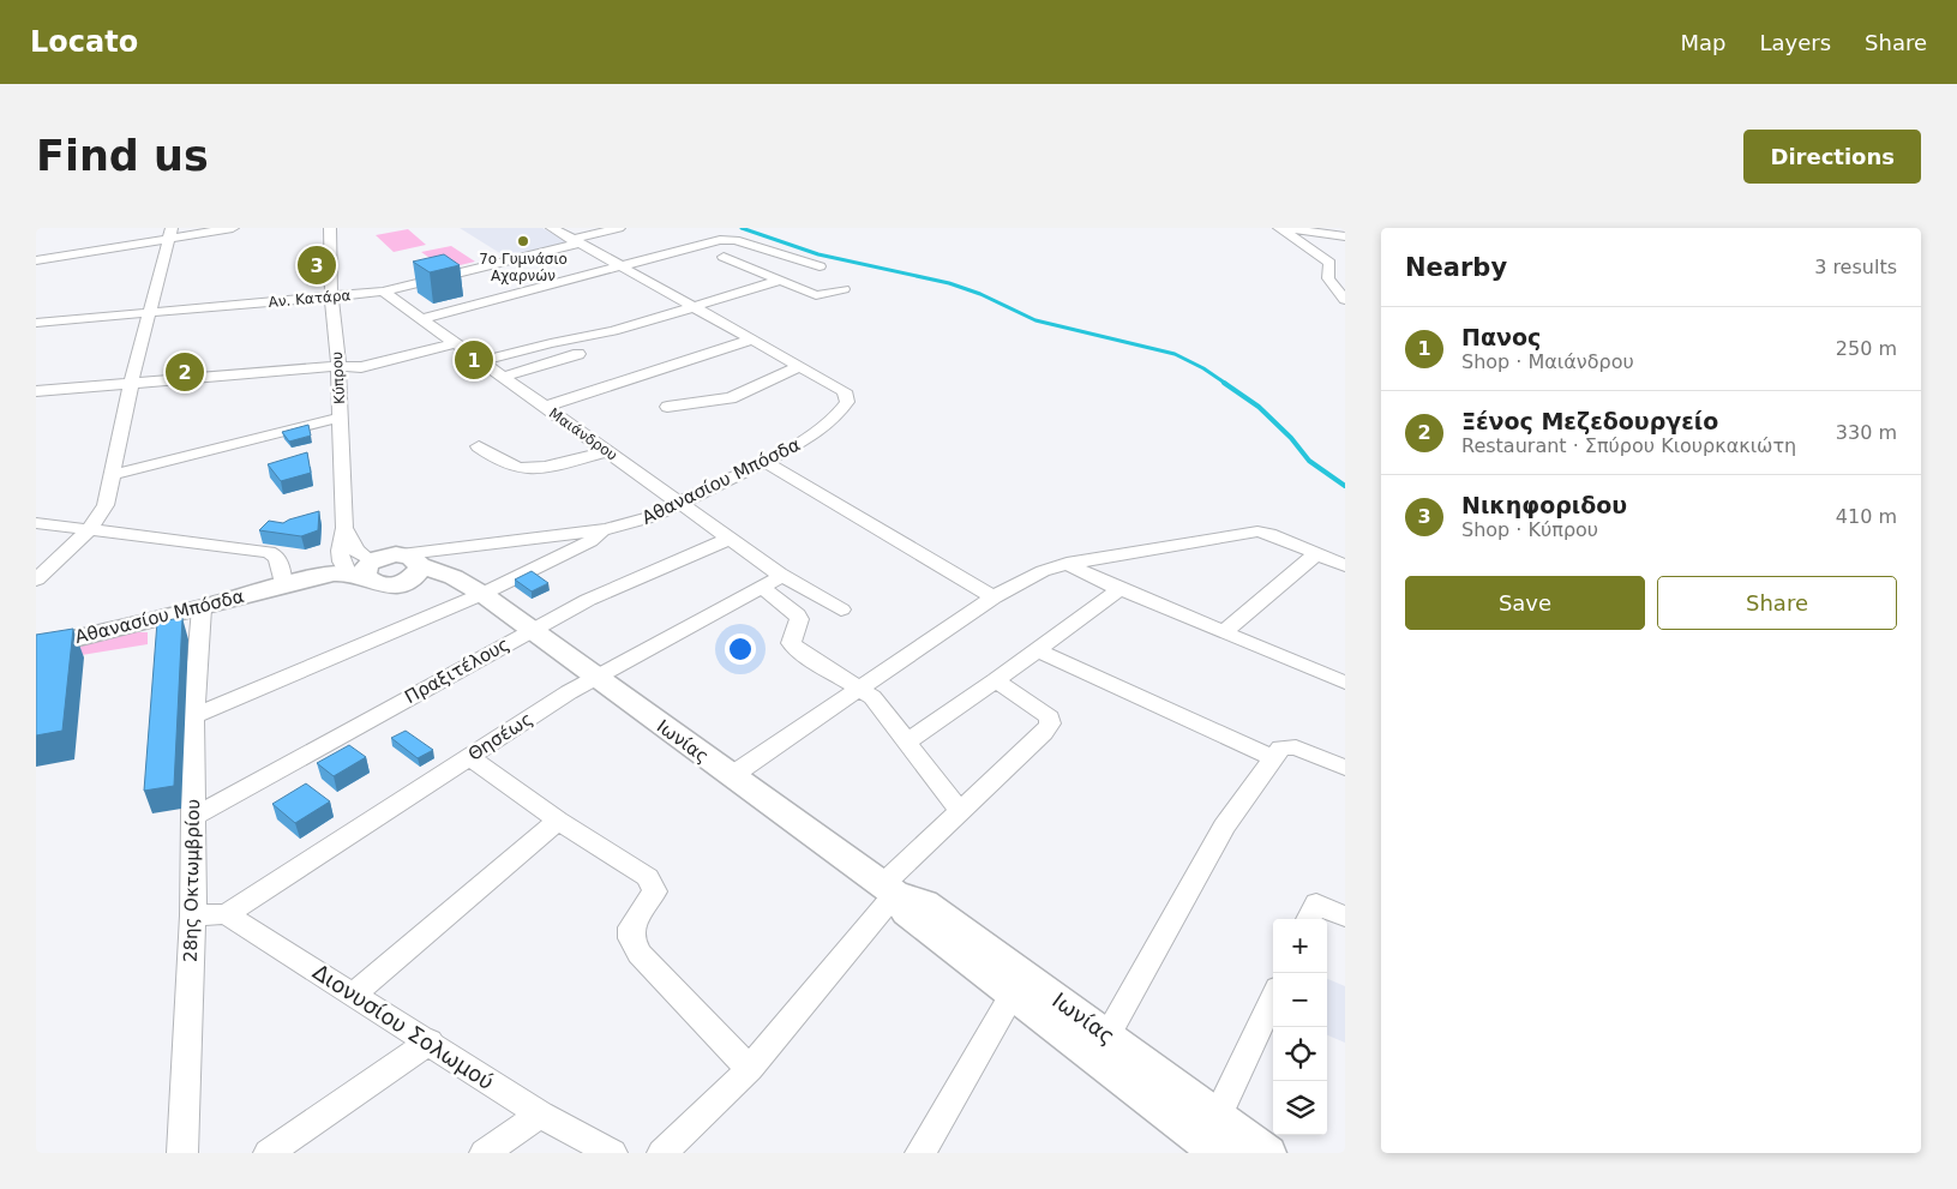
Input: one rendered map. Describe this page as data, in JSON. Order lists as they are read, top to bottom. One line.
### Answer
{"streets":{"main road":["Αθανασίου Μπόσδα","Ιωνίας"],"street":["Αν. Κατάρα","Κύπρου","Μαιάνδρου","Πραξιτέλους","Θησέως","28ης Οκτωμβρίου","Διονυσίου Σολωμού"]},"crossings":[["Αν. Κατάρα","Κύπρου"],["Αν. Κατάρα","Μαιάνδρου"],["Κύπρου","Αθανασίου Μπόσδα"],["Κύπρου","Ιωνίας"],["Μαιάνδρου","Αθανασίου Μπόσδα"],["Μαιάνδρου","Πραξιτέλους"],["Μαιάνδρου","Θησέως"],["Αθανασίου Μπόσδα","Ιωνίας"],["Αθανασίου Μπόσδα","28ης Οκτωμβρίου"],["Πραξιτέλους","Ιωνίας"],["Πραξιτέλους","28ης Οκτωμβρίου"],["Θησέως","Ιωνίας"],["Θησέως","Διονυσίου Σολωμού"]],"places":["7ο Γυμνάσιο Αχαρνών"],"page":{"header":"Locato","nav":["Map","Layers","Share"],"buttons":["Directions",["Save","Share"]],"title":"Find us","heading":["Nearby","3 results"],"pins":["3","1","2"],"list":[{"mark":"1","name":"Πανος","note":"Shop · Μαιάνδρου","value":"250 m"},{"mark":"2","name":"Ξένος Μεζεδουργείο","note":"Restaurant · Σπύρου Κιουρκακιώτη","value":"330 m"},{"mark":"3","name":"Νικηφοριδου","note":"Shop · Κύπρου","value":"410 m"}],"map_buttons":["+","−"]}}
